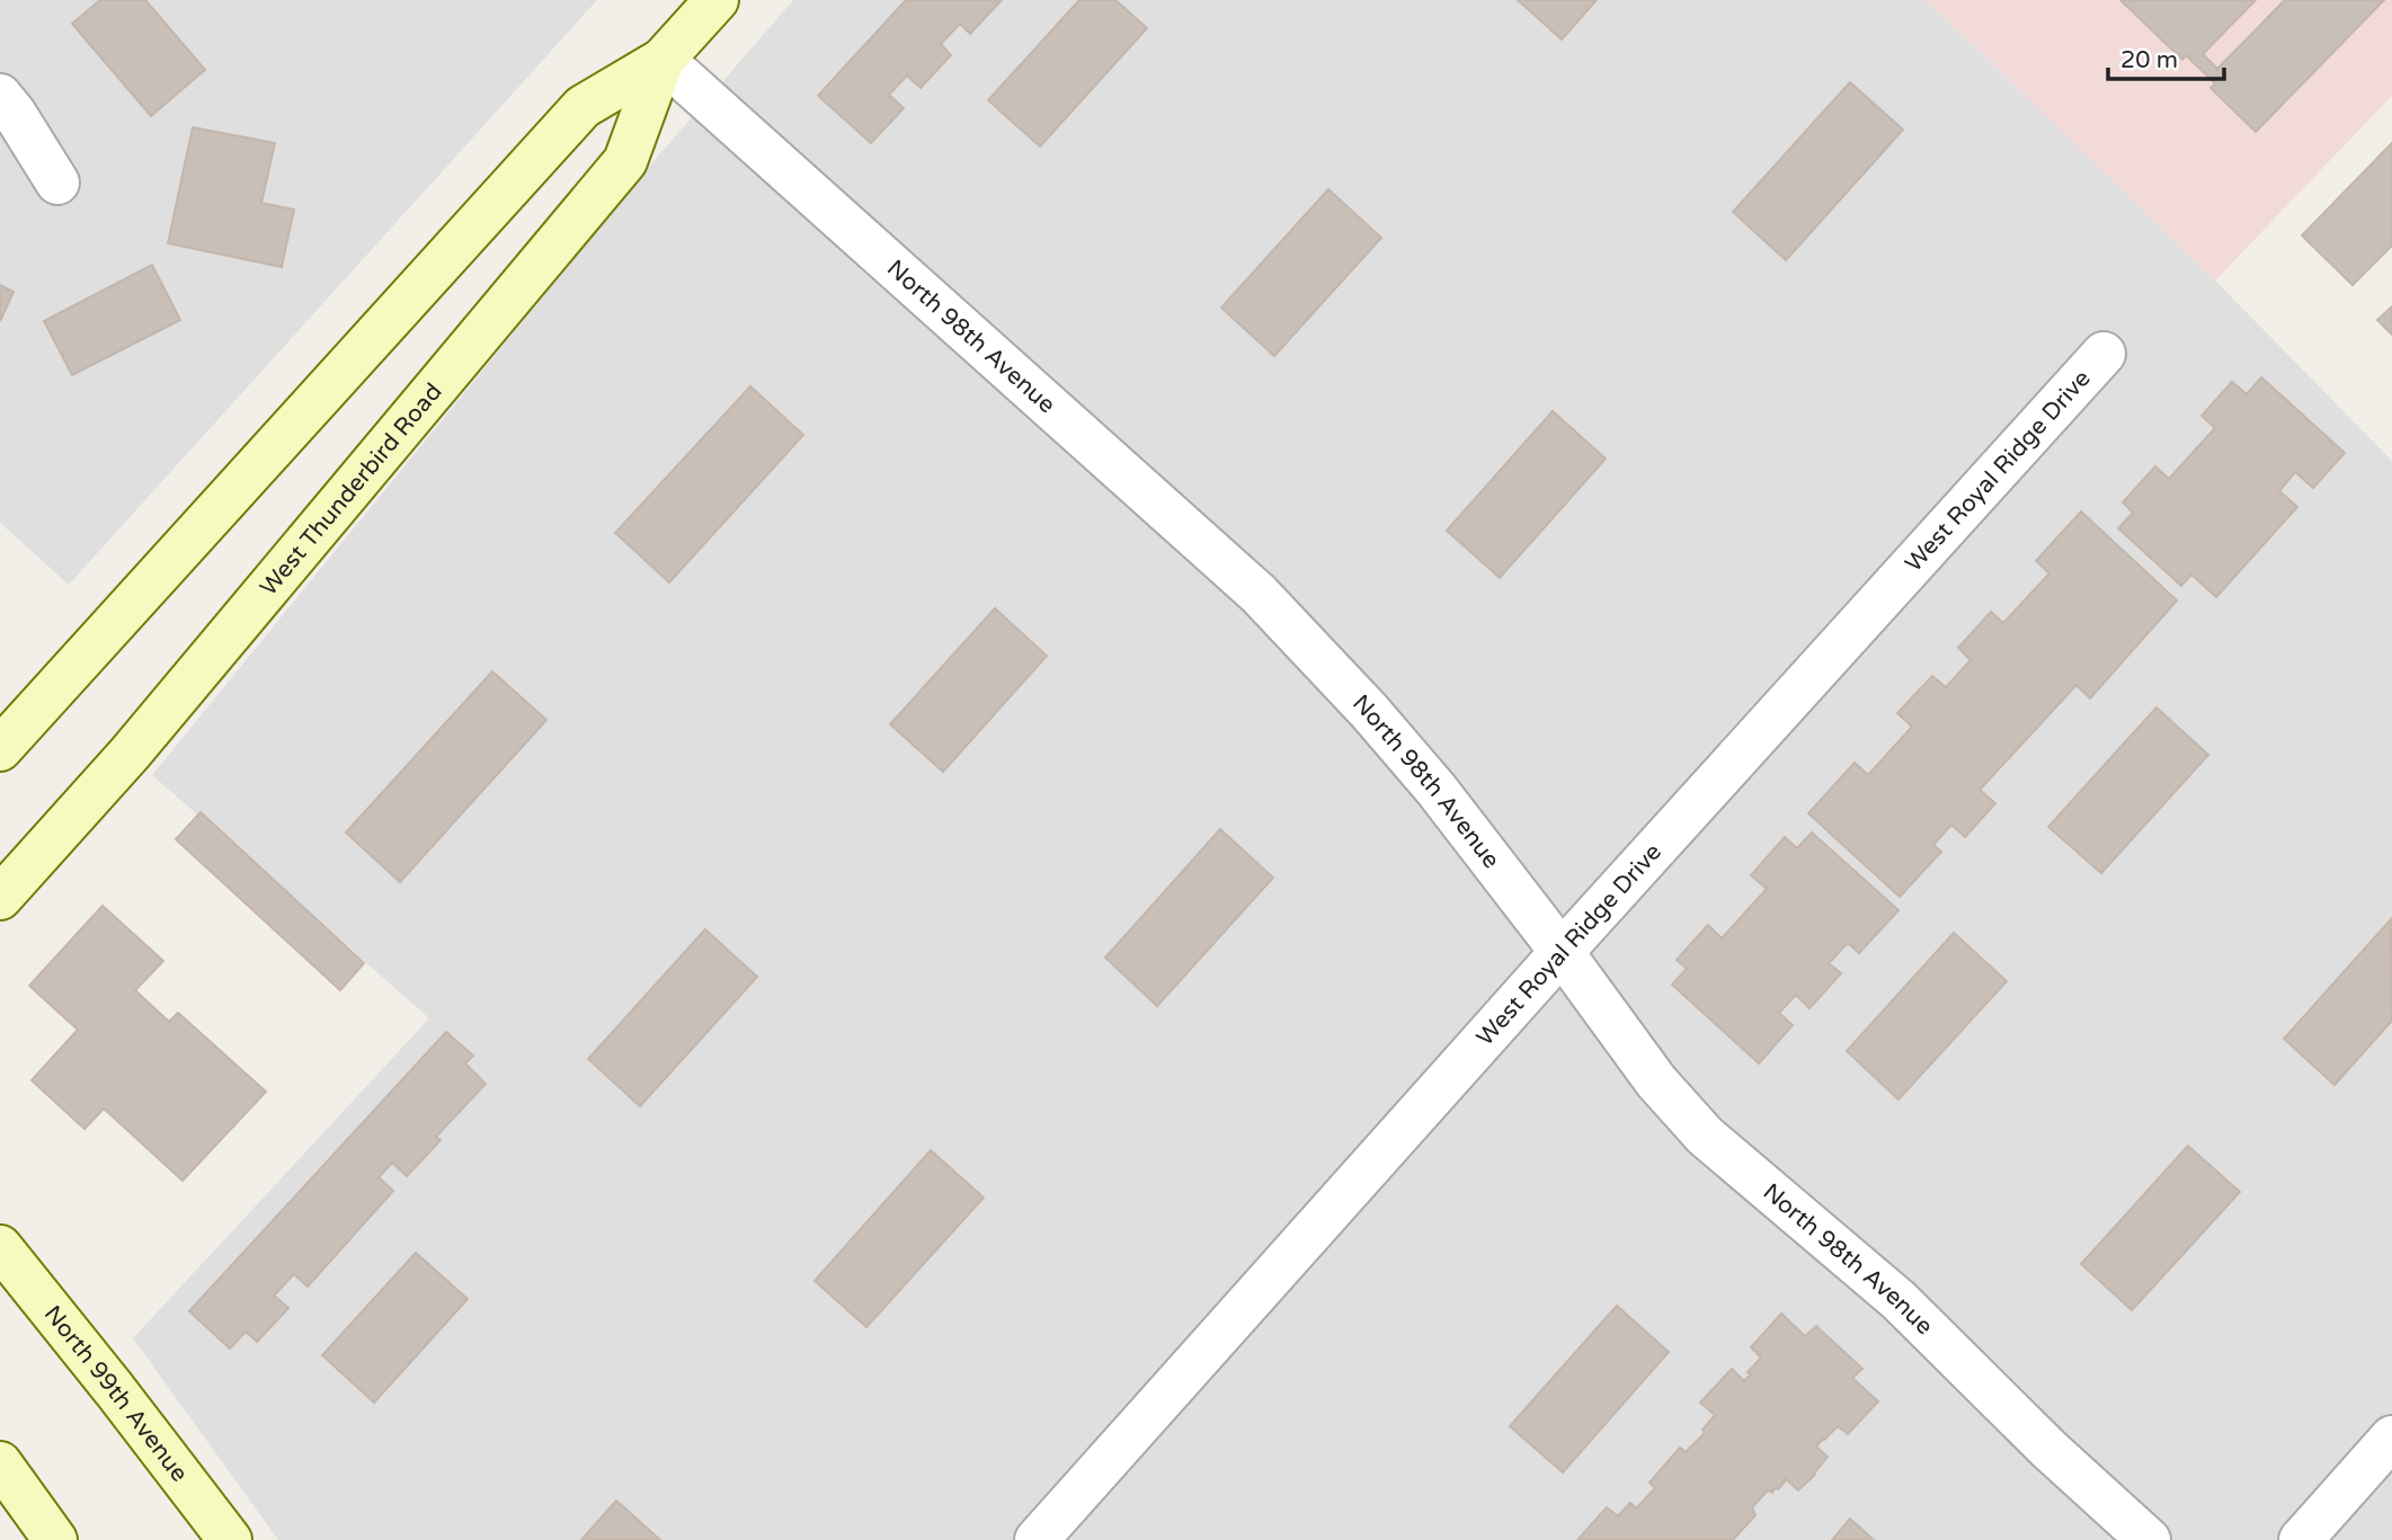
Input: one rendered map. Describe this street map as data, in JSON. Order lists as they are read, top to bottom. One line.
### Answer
{"streets":{"main road":["West Thunderbird Road","North 99th Avenue"],"street":["North 98th Avenue","West Royal Ridge Drive"]},"crossings":[["North 98th Avenue","West Royal Ridge Drive"],["North 98th Avenue","West Thunderbird Road"]],"scale_bar":"20 m"}
